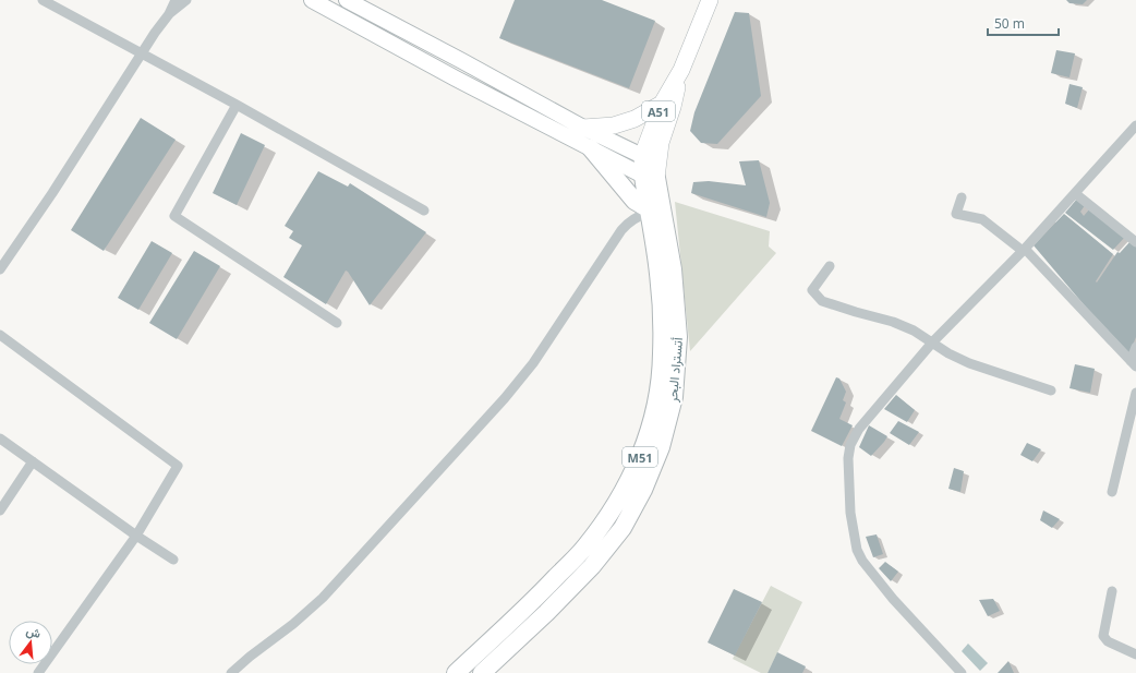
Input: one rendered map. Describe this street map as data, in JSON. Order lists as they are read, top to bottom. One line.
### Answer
{"streets":{"highway":["A51","أتستراد البحر","M51"]},"crossings":[["A51","أتستراد البحر"]],"scale_bar":"50 m","north":"top"}
